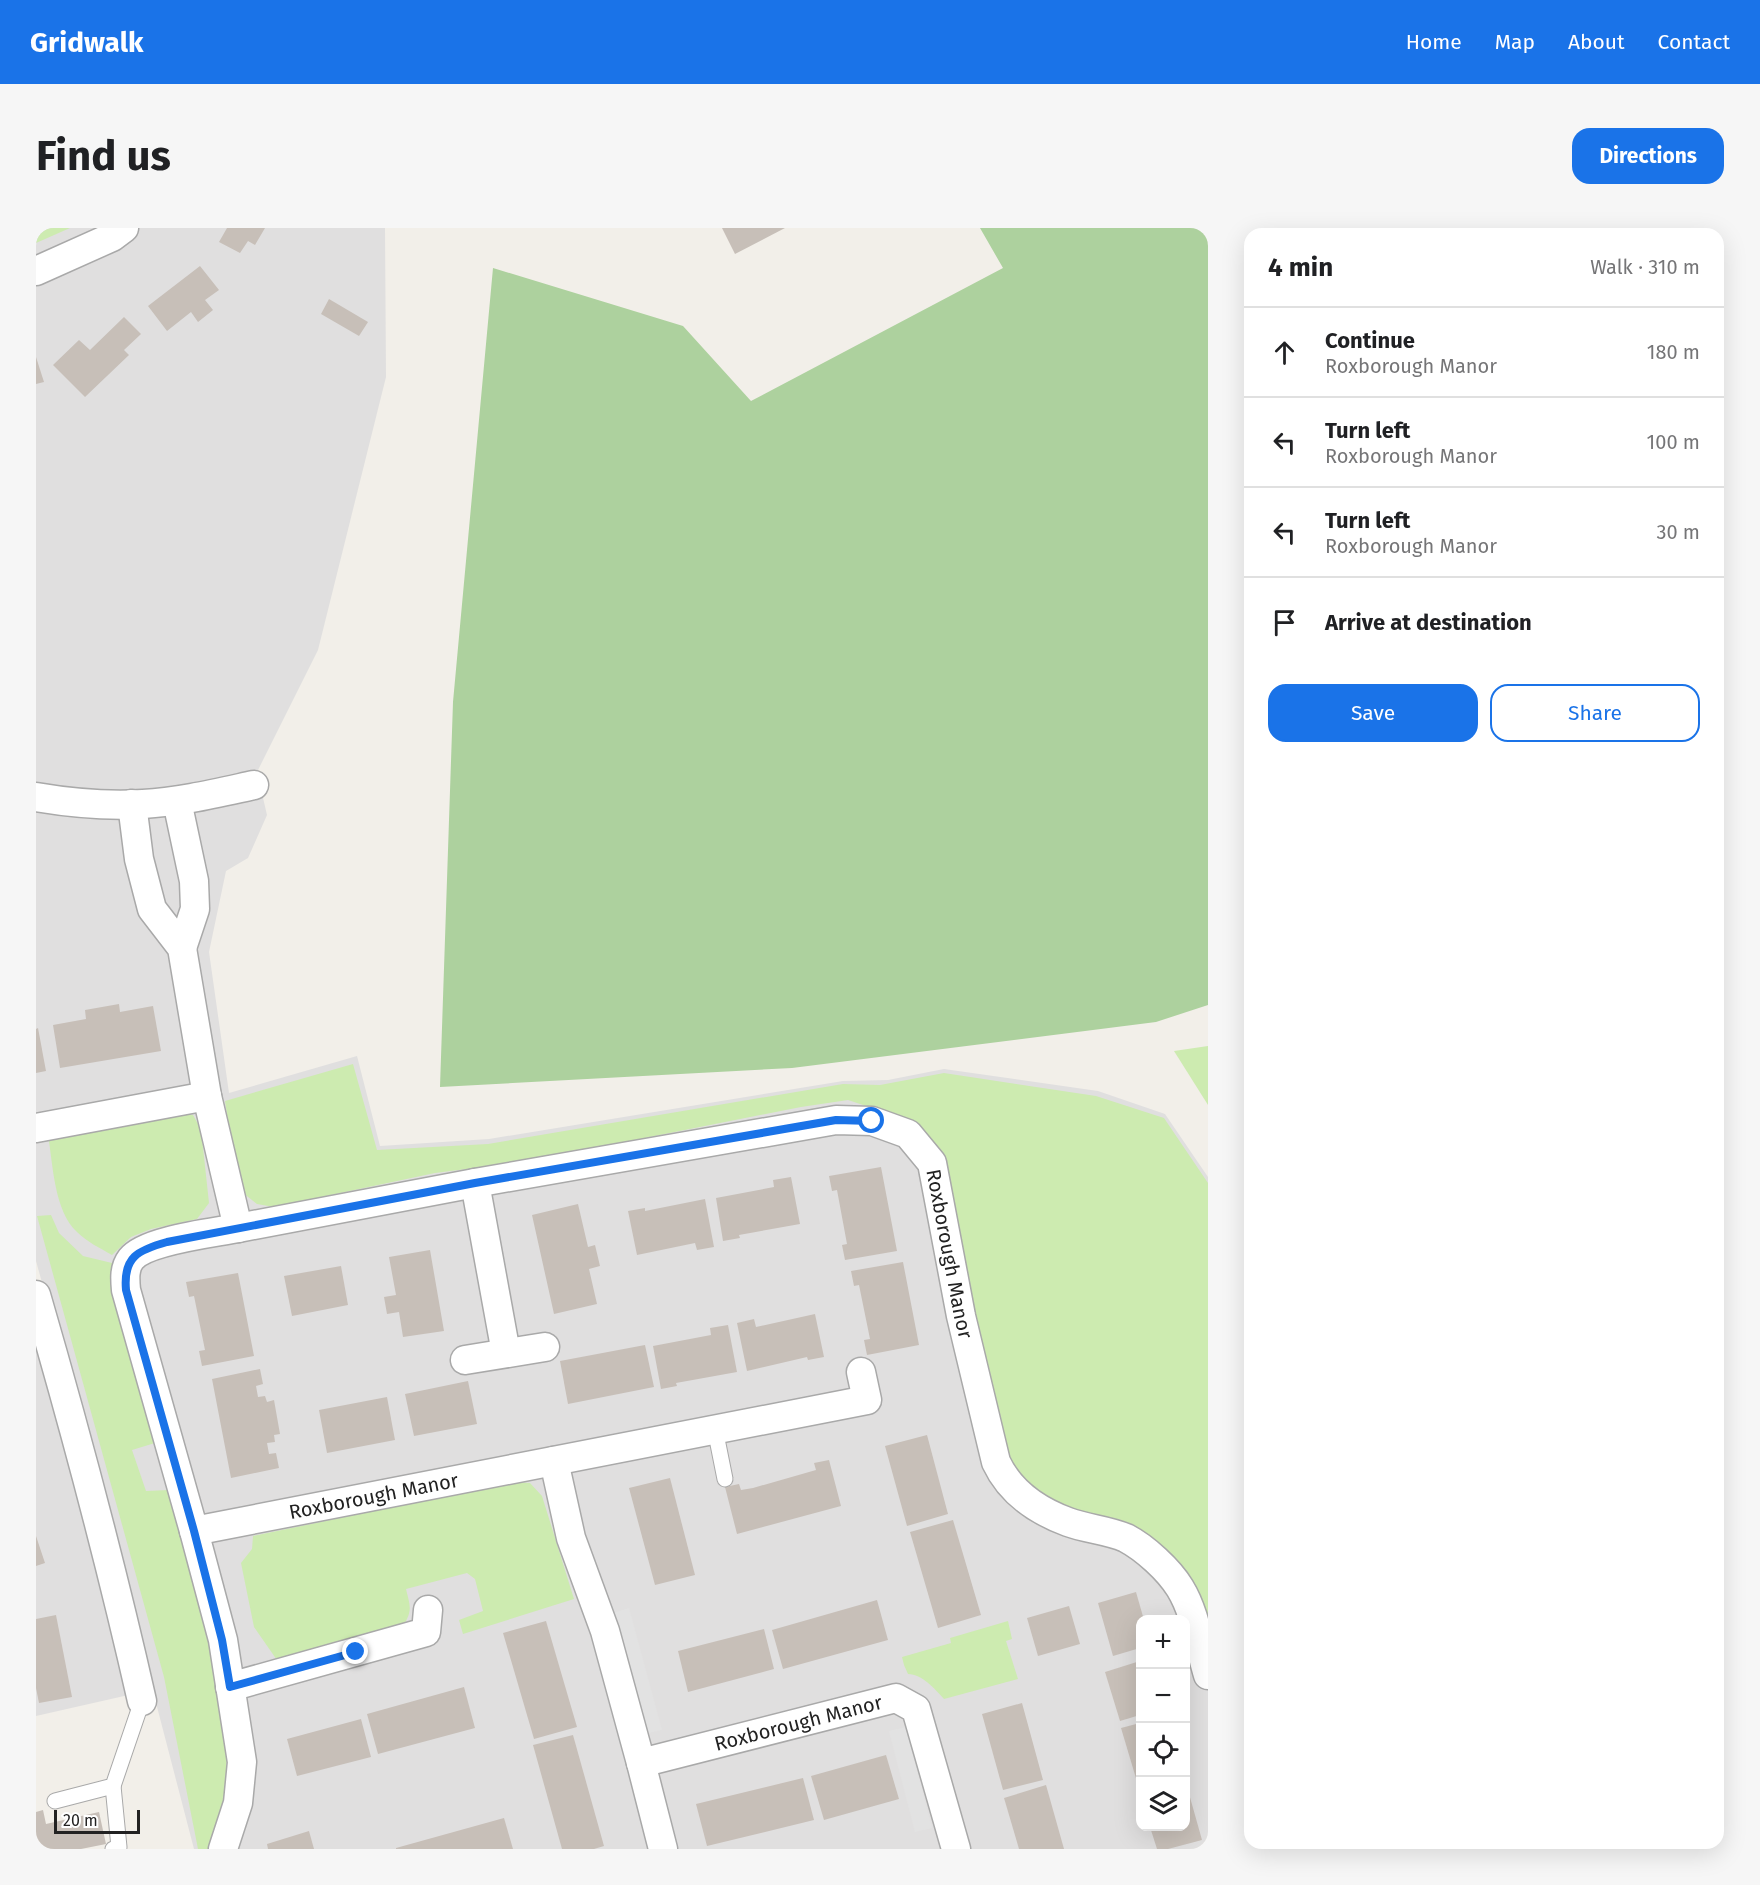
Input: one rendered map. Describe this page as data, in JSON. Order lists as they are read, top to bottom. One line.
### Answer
{"streets":{"street":["Roxborough Manor"]},"scale_bar":"20 m","page":{"header":"Gridwalk","nav":["Home","Map","About","Contact"],"buttons":["Directions",["Save","Share"]],"title":"Find us","heading":["4 min","Walk · 310 m"],"list":[["Continue","Roxborough Manor","180 m"],["Turn left","Roxborough Manor","100 m"],["Turn left","Roxborough Manor","30 m"],"Arrive at destination"],"map_buttons":["+","−"],"scale":"20 m"}}
